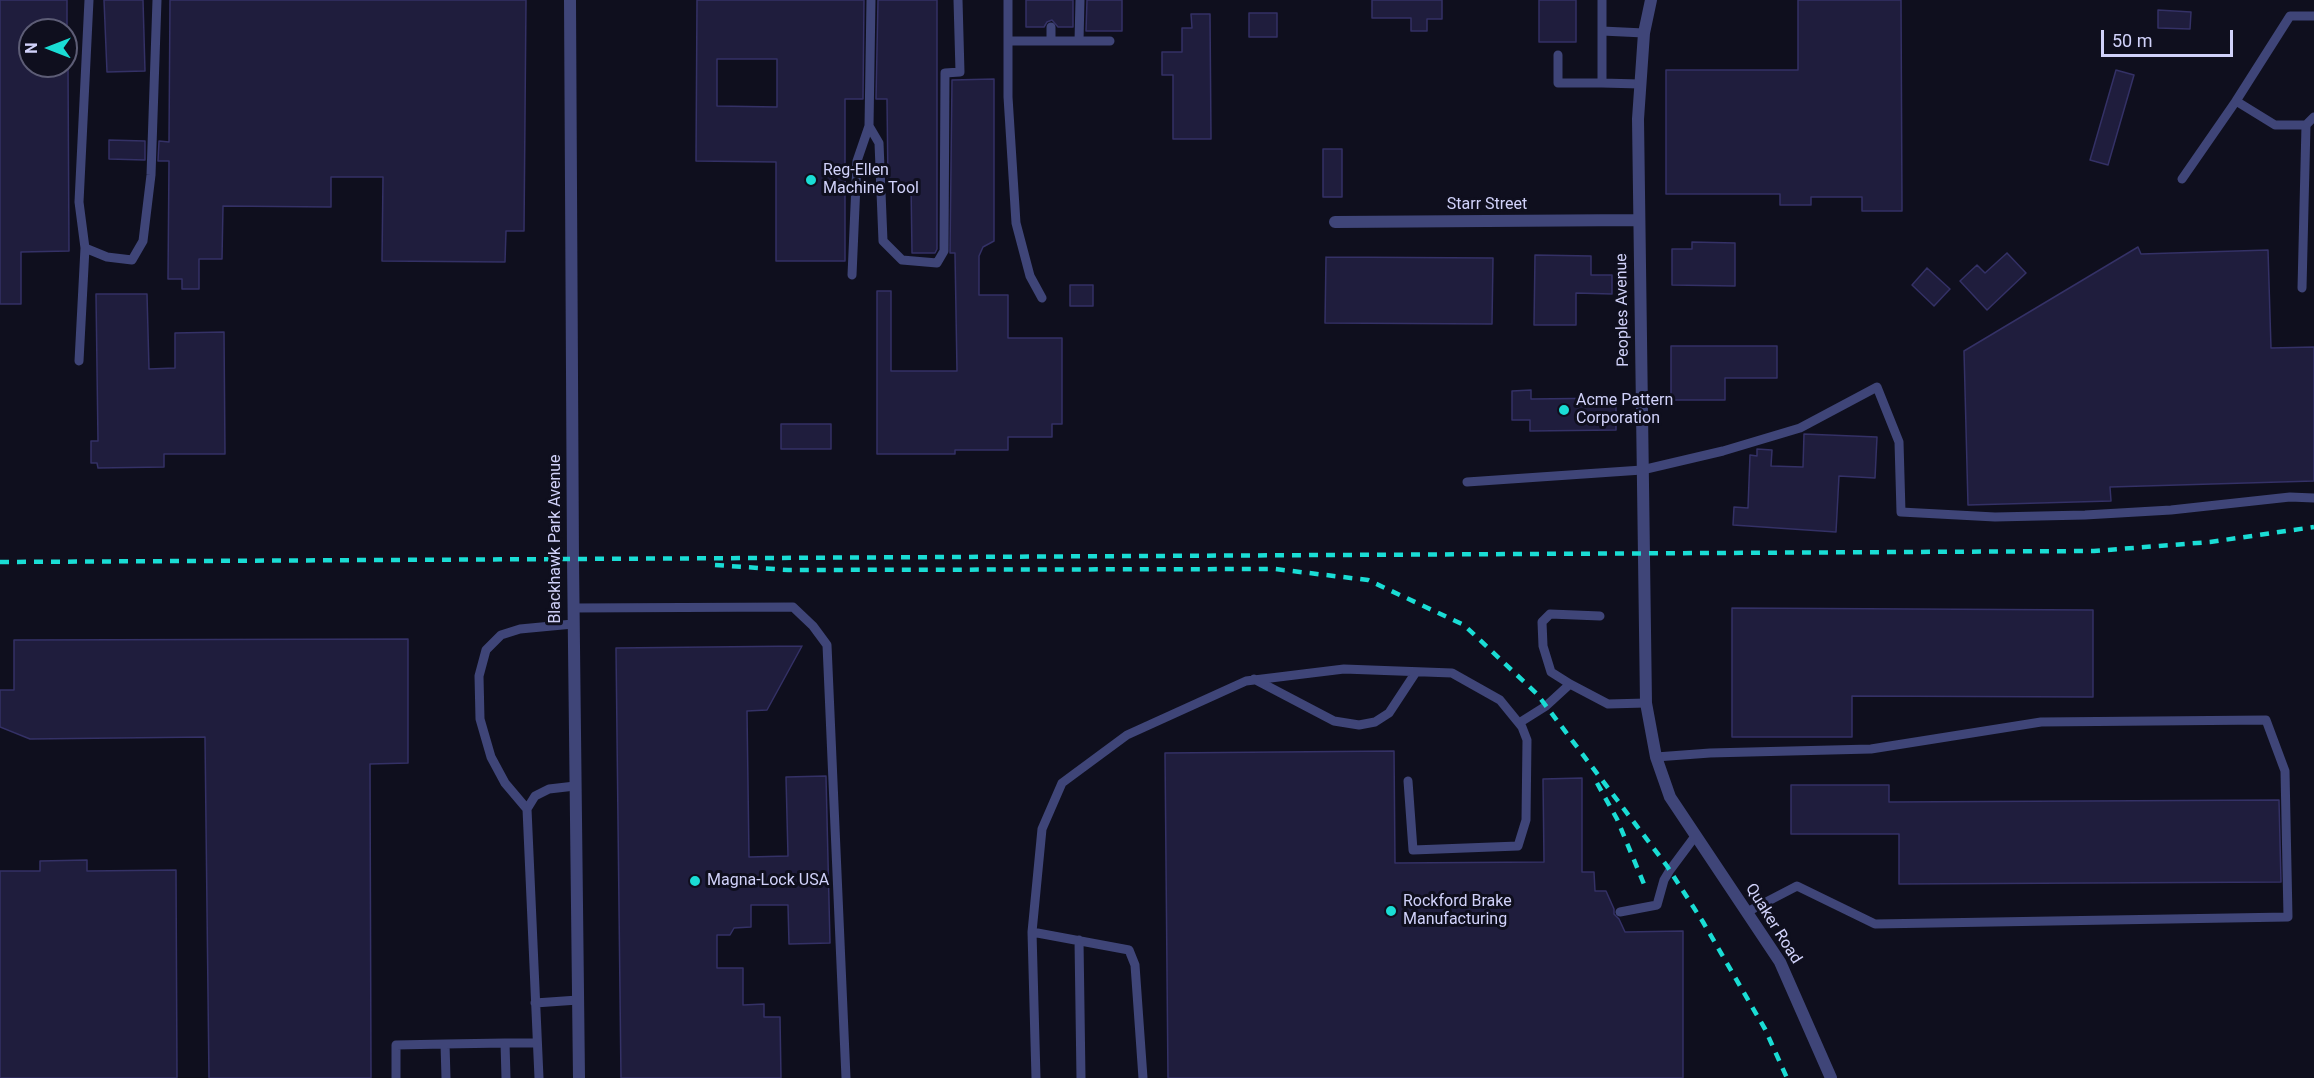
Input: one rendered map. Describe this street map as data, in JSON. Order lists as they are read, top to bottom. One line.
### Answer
{"streets":{"street":["Starr Street","Peoples Avenue","Blackhawk Park Avenue","Quaker Road"]},"crossings":[["Starr Street","Peoples Avenue"],["Peoples Avenue","Quaker Road"]],"places":["Reg-Ellen Machine Tool","Acme Pattern Corporation","Magna-Lock USA","Rockford Brake Manufacturing"],"scale_bar":"50 m","north":"left"}
